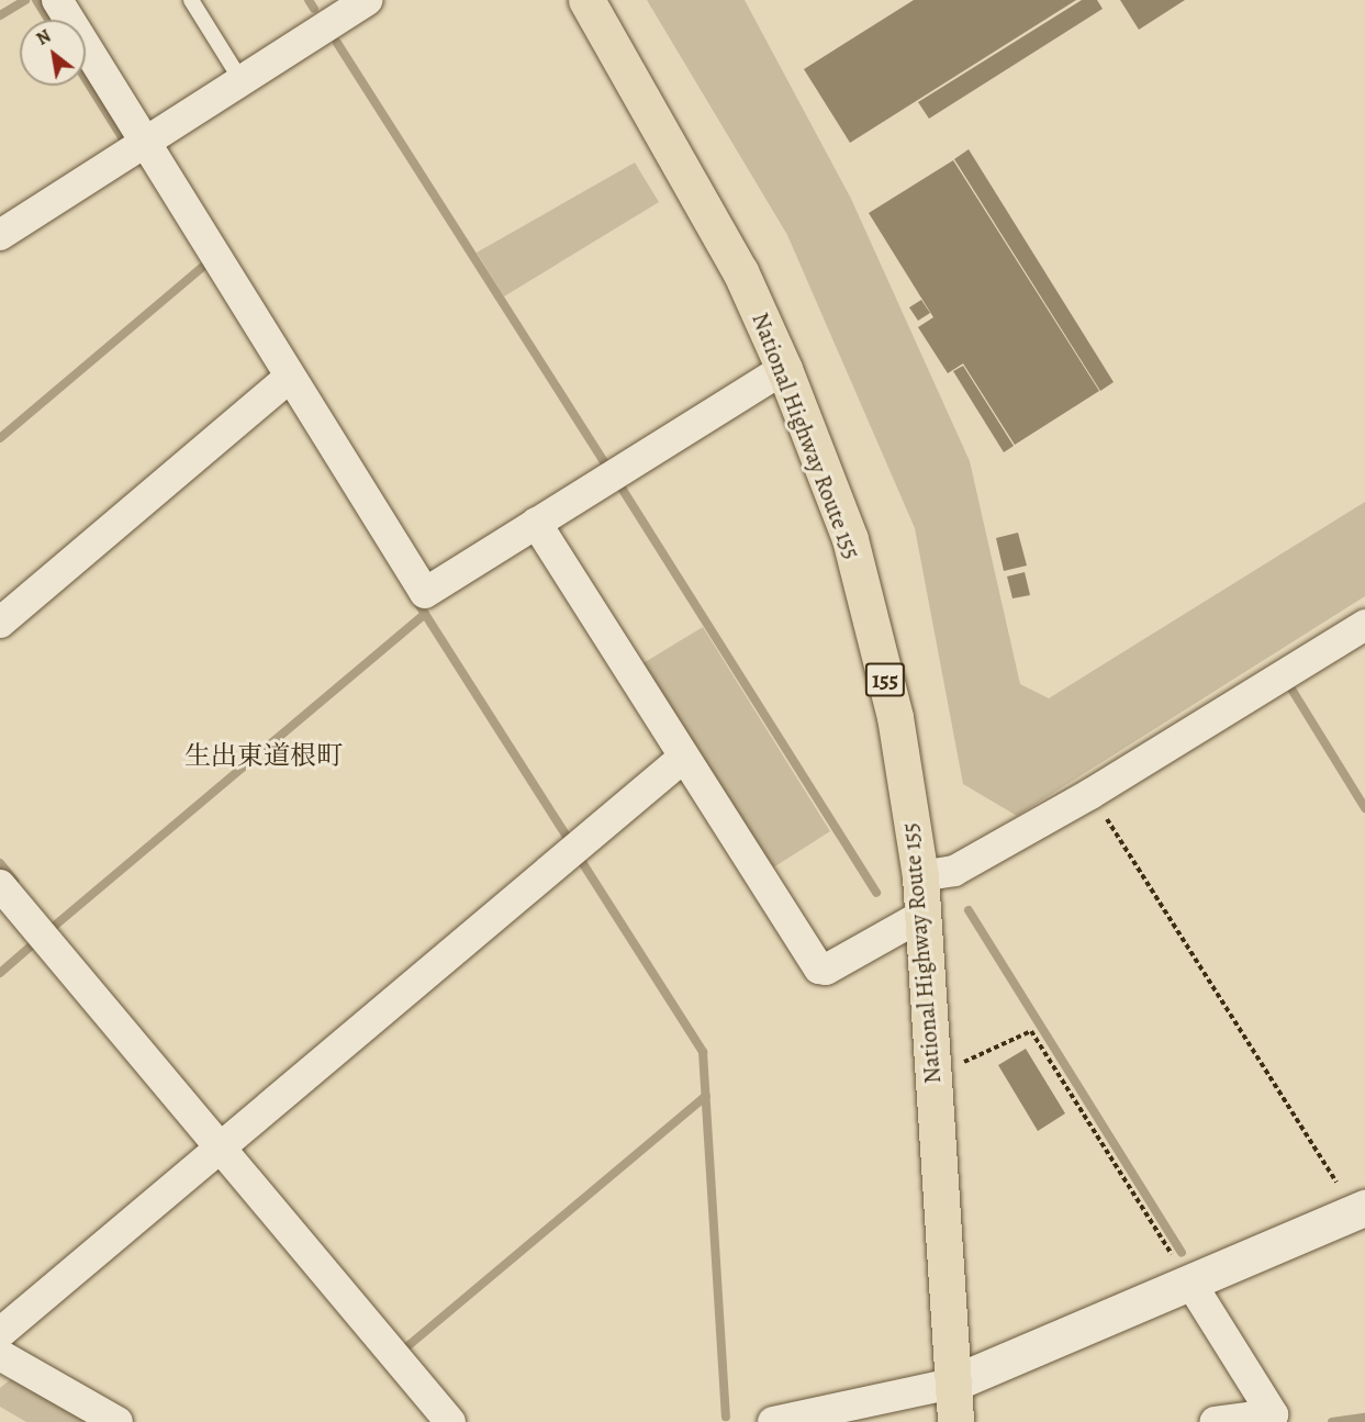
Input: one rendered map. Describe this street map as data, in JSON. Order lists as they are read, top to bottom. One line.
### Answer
{"streets":{"highway":["National Highway Route 155","155"]},"districts":["生出東道根町"],"north":"top left"}
